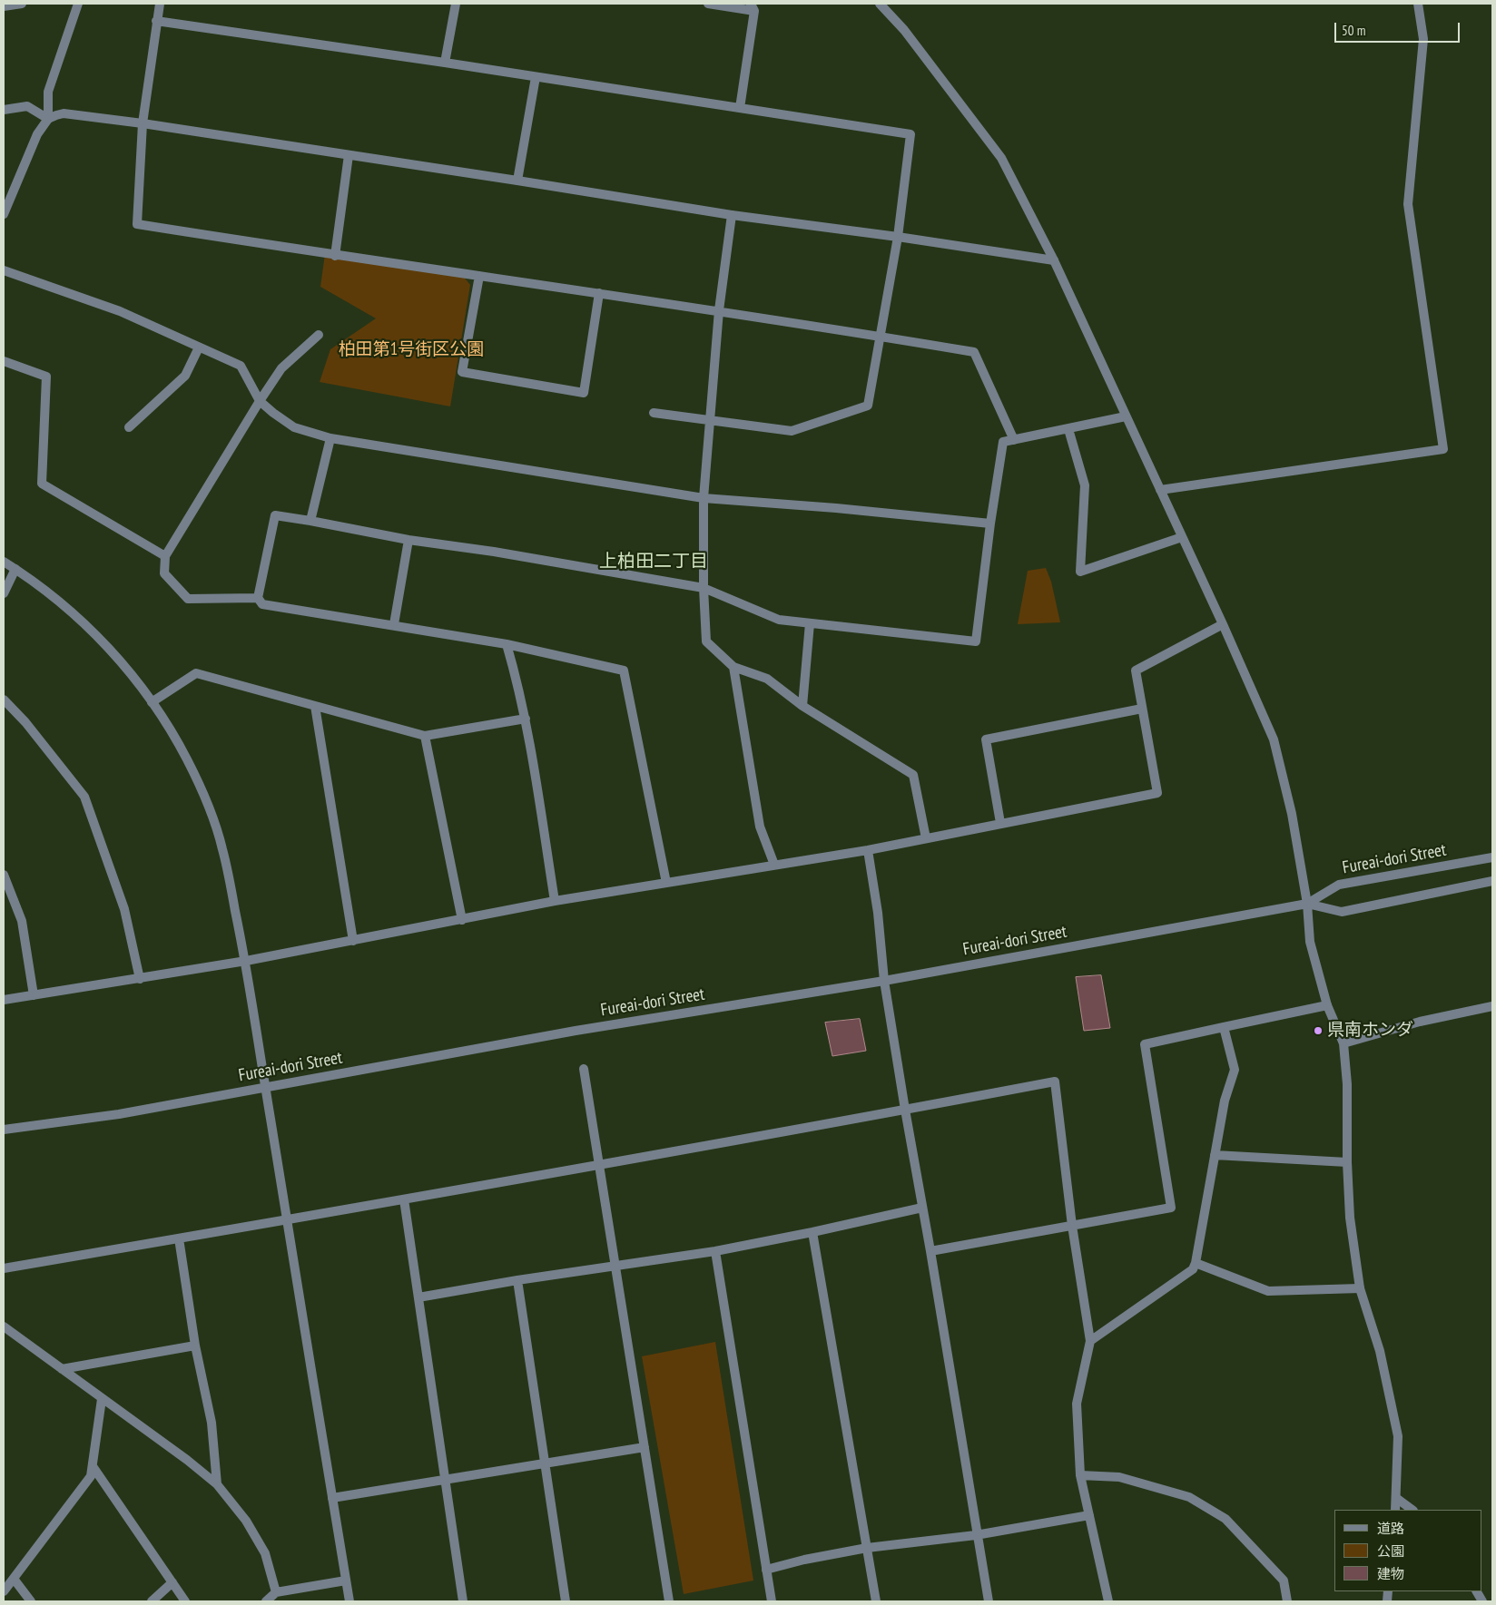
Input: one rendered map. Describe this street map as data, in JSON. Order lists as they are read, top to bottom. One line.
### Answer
{"streets":{"street":["Fureai-dori Street"]},"districts":["上柏田二丁目"],"parks":["柏田第1号街区公園"],"places":["県南ホンダ"],"legend":["道路","公園","建物"],"scale_bar":"50 m"}
